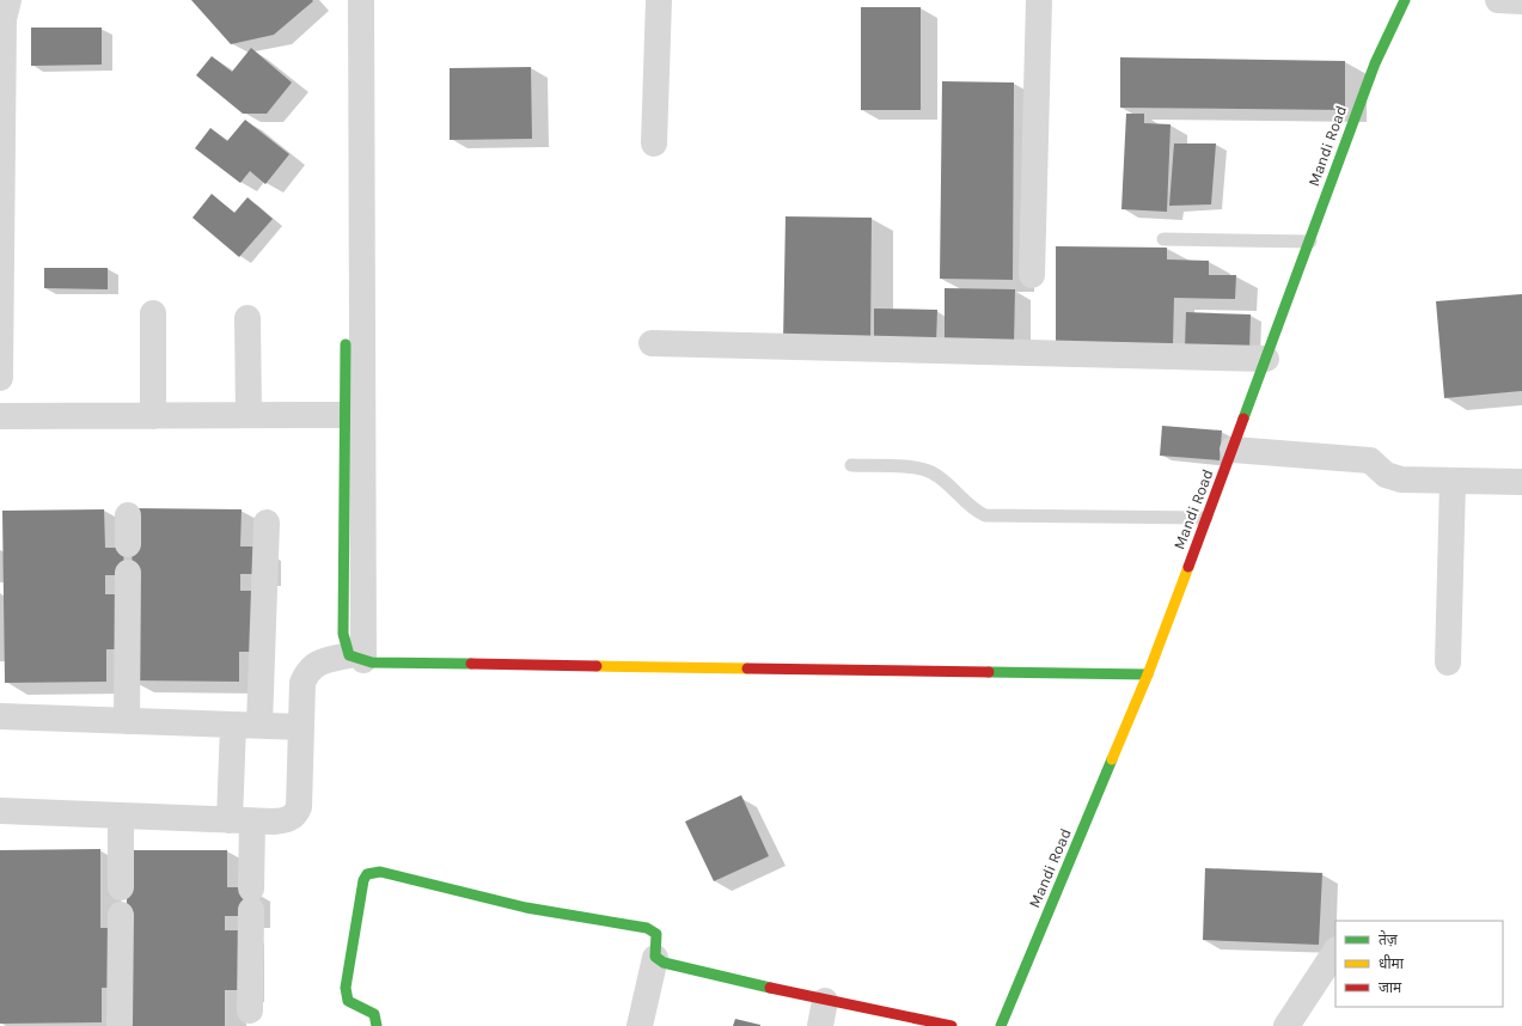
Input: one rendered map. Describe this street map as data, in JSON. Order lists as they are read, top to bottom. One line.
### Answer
{"streets":{"street":["Mandi Road"]},"legend":["तेज़","धीमा","जाम"]}
